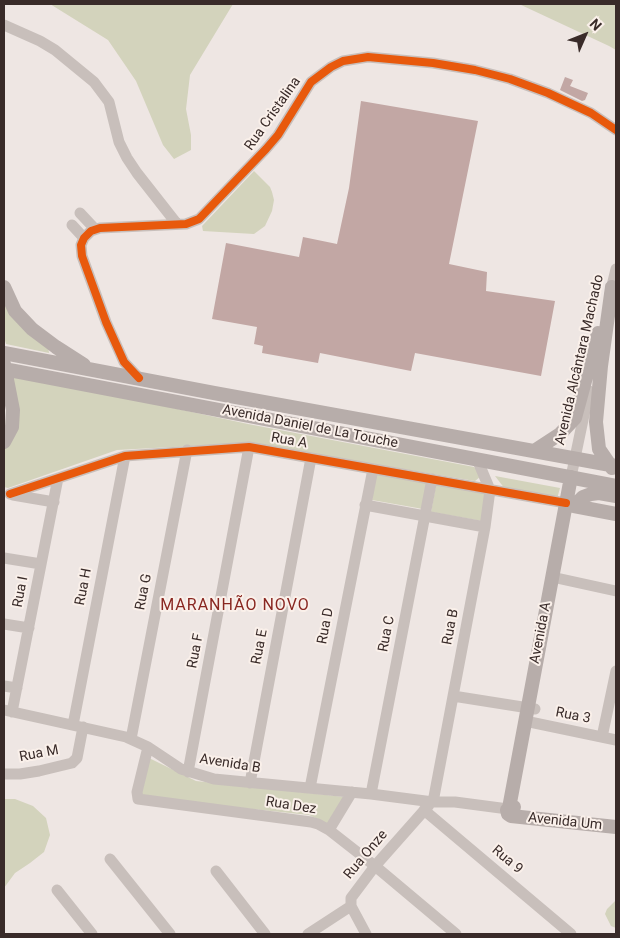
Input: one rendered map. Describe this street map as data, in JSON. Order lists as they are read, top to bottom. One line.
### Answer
{"streets":{"main road":["Avenida Daniel de La Touche","Rua A","Avenida A","Avenida Um"],"street":["Rua Cristalina","Avenida Alcântara Machado","Rua H","Rua I","Rua G","Rua D","Rua B","Rua C","Rua E","Rua F","Rua 3","Rua M","Avenida B","Rua Dez","Rua Onze","Rua 9"]},"crossings":[["Avenida Alcântara Machado","Avenida Daniel de La Touche"],["Avenida Alcântara Machado","Avenida A"],["Avenida Daniel de La Touche","Avenida A"],["Rua A","Rua H"],["Rua A","Rua I"],["Rua A","Rua G"],["Rua A","Rua D"],["Rua A","Rua B"],["Rua A","Avenida A"],["Rua A","Rua C"],["Rua A","Rua E"],["Rua A","Rua F"],["Rua H","Rua M"],["Rua H","Avenida B"],["Rua I","Avenida B"],["Rua G","Avenida B"],["Rua D","Avenida B"],["Rua B","Rua 3"],["Rua B","Avenida B"],["Rua B","Rua Onze"],["Rua B","Rua 9"],["Avenida A","Rua 3"],["Avenida A","Avenida B"],["Avenida A","Avenida Um"],["Rua C","Avenida B"],["Rua E","Avenida B"],["Rua F","Avenida B"],["Rua M","Avenida B"],["Avenida B","Rua Dez"],["Avenida B","Avenida Um"],["Avenida B","Rua Onze"],["Avenida B","Rua 9"],["Rua Dez","Rua Onze"],["Rua Onze","Rua 9"]],"districts":["MARANHÃO NOVO"],"north":"top right"}
